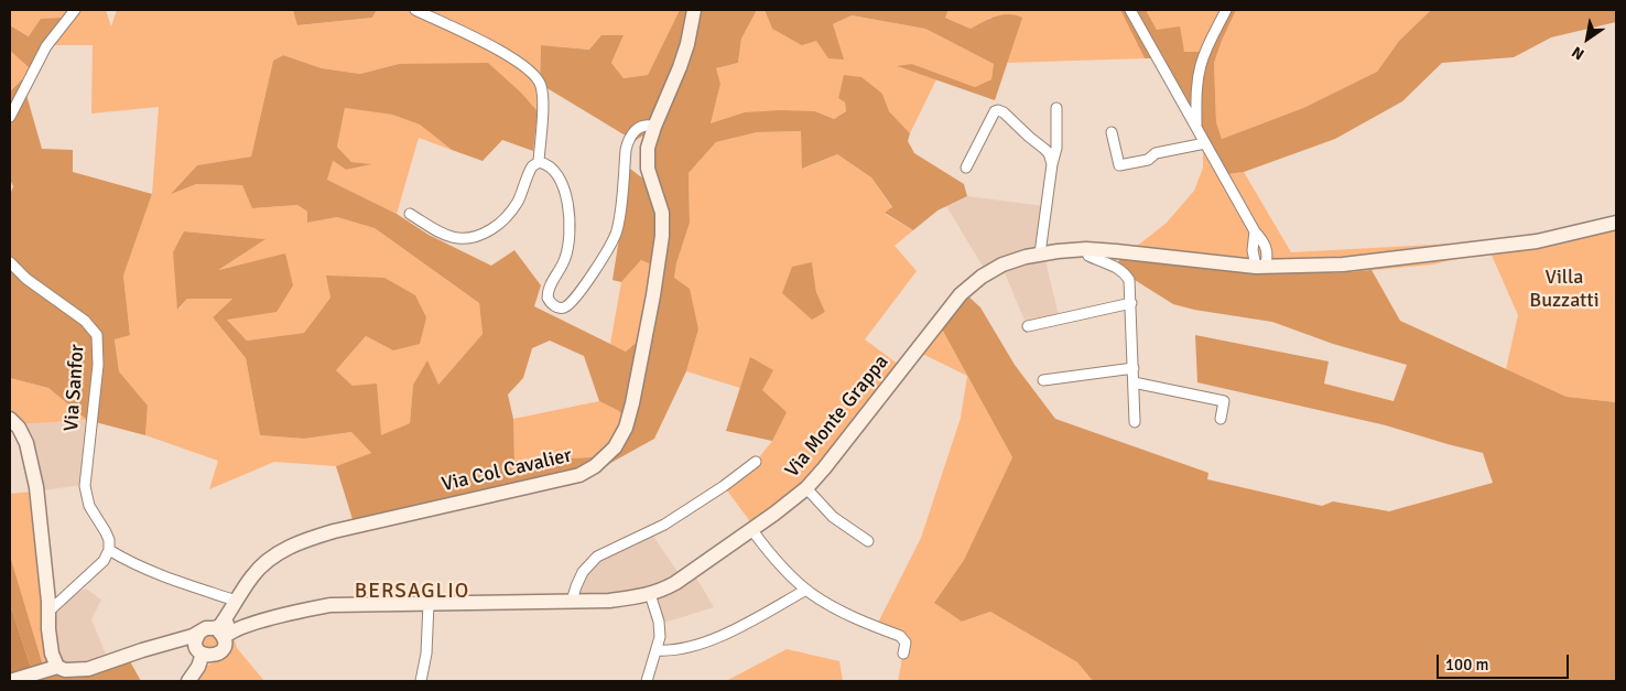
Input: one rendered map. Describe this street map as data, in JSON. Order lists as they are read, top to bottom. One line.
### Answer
{"streets":{"street":["Via Sanfor","Via Monte Grappa","Via Col Cavalier"]},"crossings":[["Via Monte Grappa","Via Col Cavalier"]],"districts":["BERSAGLIO"],"parks":["Villa Buzzatti"],"scale_bar":"100 m","north":"bottom left"}
